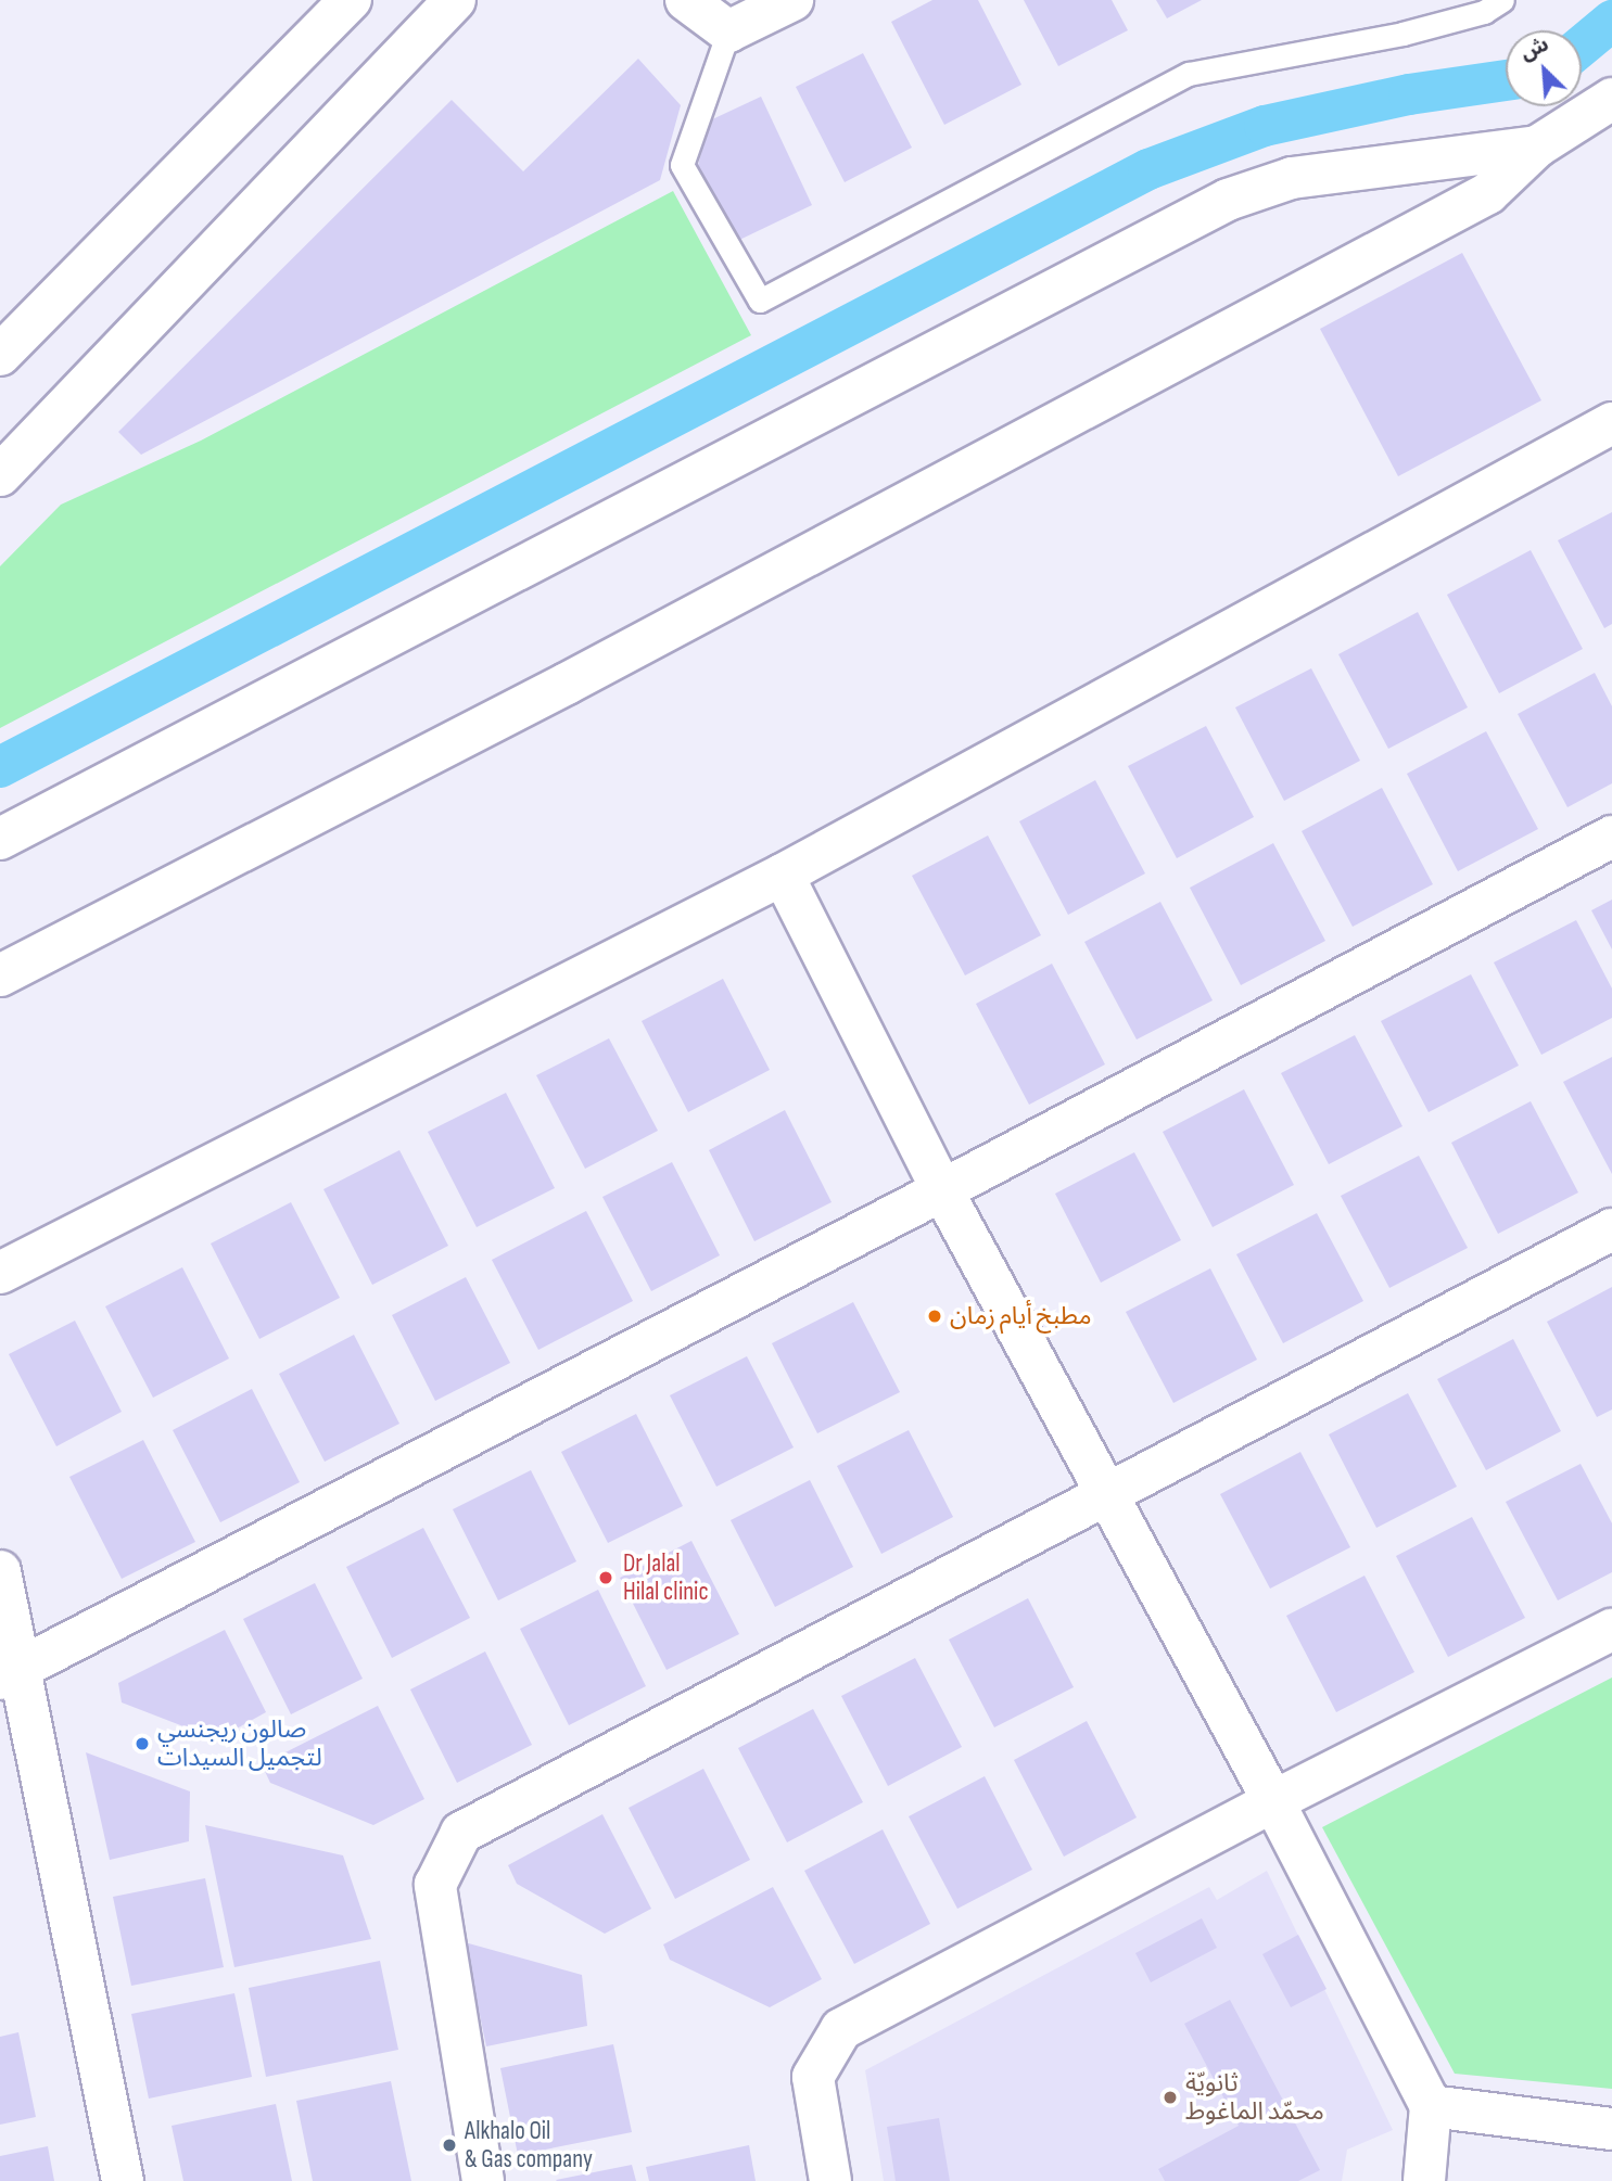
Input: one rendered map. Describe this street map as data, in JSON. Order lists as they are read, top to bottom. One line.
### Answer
{"places":["مطبخ أيام زمان","Dr Jalal Hilal clinic","صالون ريجنسي لتجميل السيدات","ثانويّة محمّد الماغوط","Alkhalo Oil & Gas company"],"north":"top left"}
